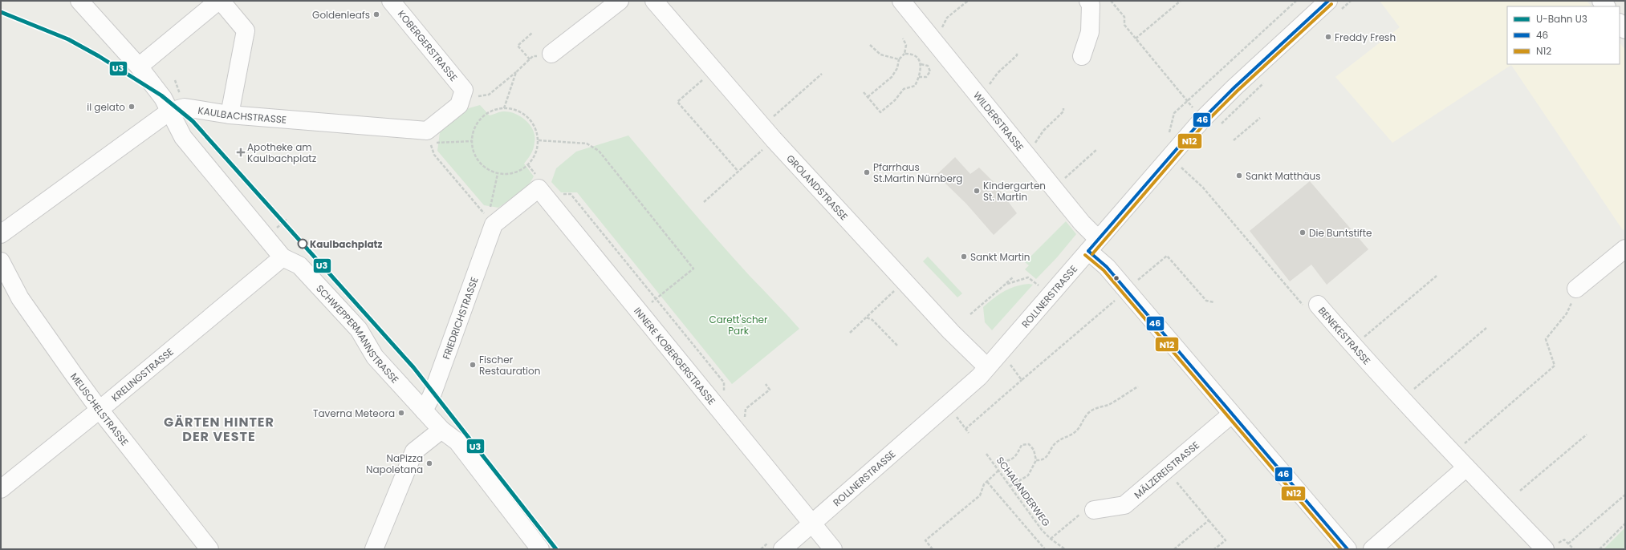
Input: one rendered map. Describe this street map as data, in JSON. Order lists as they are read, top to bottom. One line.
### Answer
{"streets":{"street":["KOBERGERSTRASSE","KAULBACHSTRASSE","WILDERSTRASSE","GROLANDSTRASSE","ROLLNERSTRASSE","FRIEDRICHSTRASSE","SCHWEPPERMANNSTRASSE","BENEKESTRASSE","INNERE KOBERGERSTRASSE","KRELINGSTRASSE","MEUSCHELSTRASSE","MÄLZEREISTRASSE"],"path":["SCHALANDERWEG"]},"crossings":[["KOBERGERSTRASSE","KAULBACHSTRASSE"],["KAULBACHSTRASSE","SCHWEPPERMANNSTRASSE"],["WILDERSTRASSE","ROLLNERSTRASSE"],["WILDERSTRASSE","MÄLZEREISTRASSE"],["GROLANDSTRASSE","ROLLNERSTRASSE"],["ROLLNERSTRASSE","BENEKESTRASSE"],["ROLLNERSTRASSE","INNERE KOBERGERSTRASSE"],["FRIEDRICHSTRASSE","SCHWEPPERMANNSTRASSE"],["FRIEDRICHSTRASSE","INNERE KOBERGERSTRASSE"],["SCHWEPPERMANNSTRASSE","KRELINGSTRASSE"],["KRELINGSTRASSE","MEUSCHELSTRASSE"]],"districts":["GÄRTEN HINTER DER VESTE"],"parks":["Carett'scher Park"],"places":{"other":["Goldenleafs","Freddy Fresh","il gelato","Pfarrhaus St.Martin Nürnberg","Sankt Matthäus","Kindergarten St. Martin","Die Buntstifte","Kaulbachplatz","Sankt Martin","Fischer Restauration","Taverna Meteora","NaPizza Napoletana"],"health":["Apotheke am Kaulbachplatz"]},"lines":["transit line 46","transit line N12","metro line U3"],"legend":["U-Bahn U3","46","N12"]}
